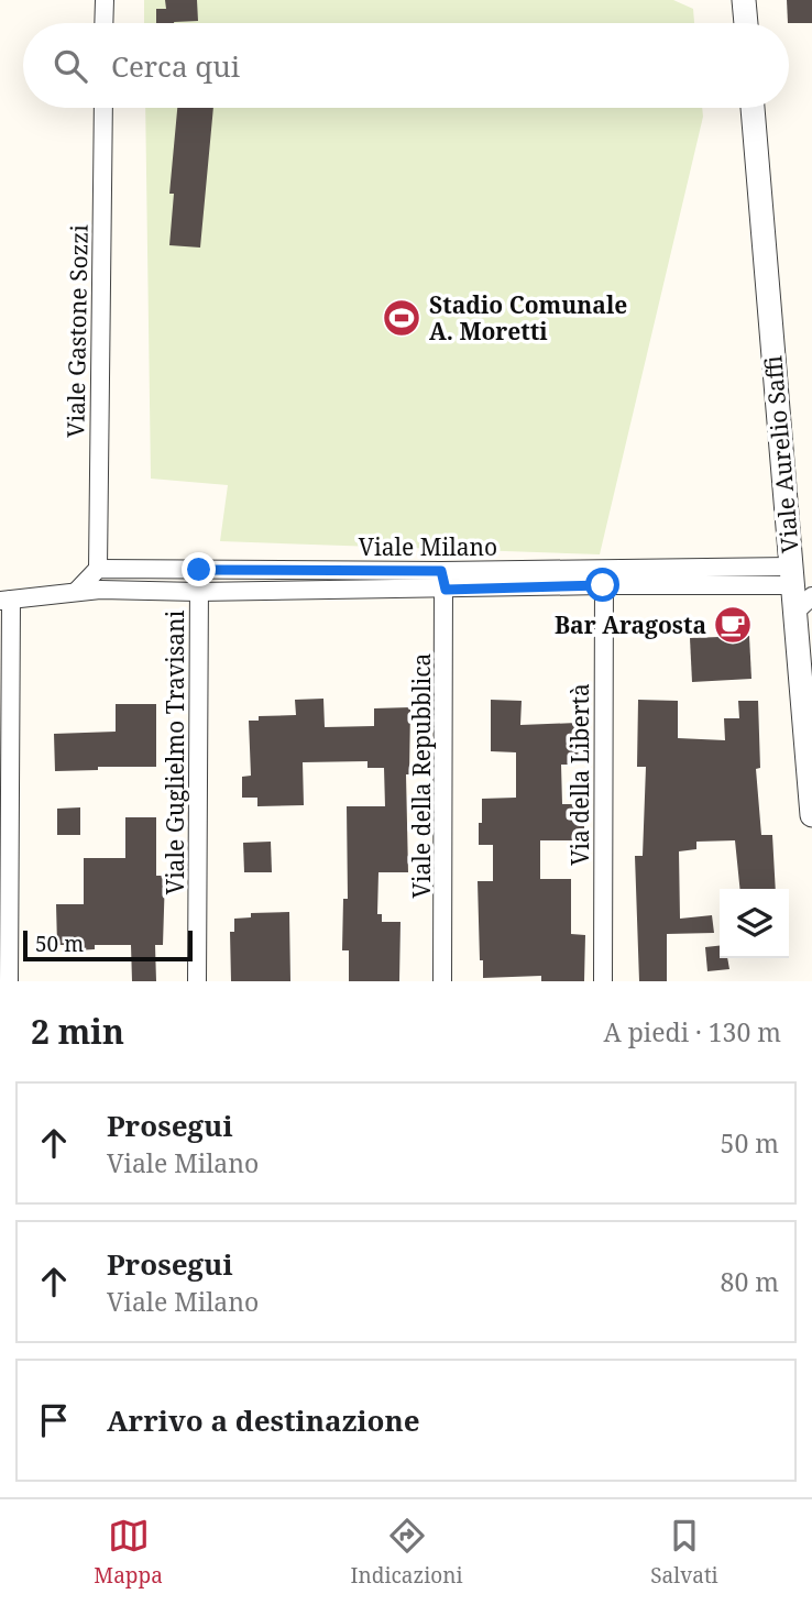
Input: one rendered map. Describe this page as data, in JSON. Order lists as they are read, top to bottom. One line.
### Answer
{"streets":{"street":["Viale Gastone Sozzi","Viale Aurelio Saffi","Viale Milano","Viale Guglielmo Travisani","Via della Libertà","Viale della Repubblica"]},"crossings":[["Viale Gastone Sozzi","Viale Milano"],["Viale Aurelio Saffi","Viale Milano"],["Viale Milano","Viale Guglielmo Travisani"],["Viale Milano","Via della Libertà"],["Viale Milano","Viale della Repubblica"]],"places":{"sports":["Stadio Comunale A. Moretti"],"cafe":["Bar Aragosta"]},"scale_bar":"50 m","page":{"search":"Cerca qui","scale":"50 m","heading":["2 min","A piedi · 130 m"],"list":[["Prosegui","Viale Milano","50 m"],["Prosegui","Viale Milano","80 m"],"Arrivo a destinazione"],"nav":["Mappa","Indicazioni","Salvati"]}}
